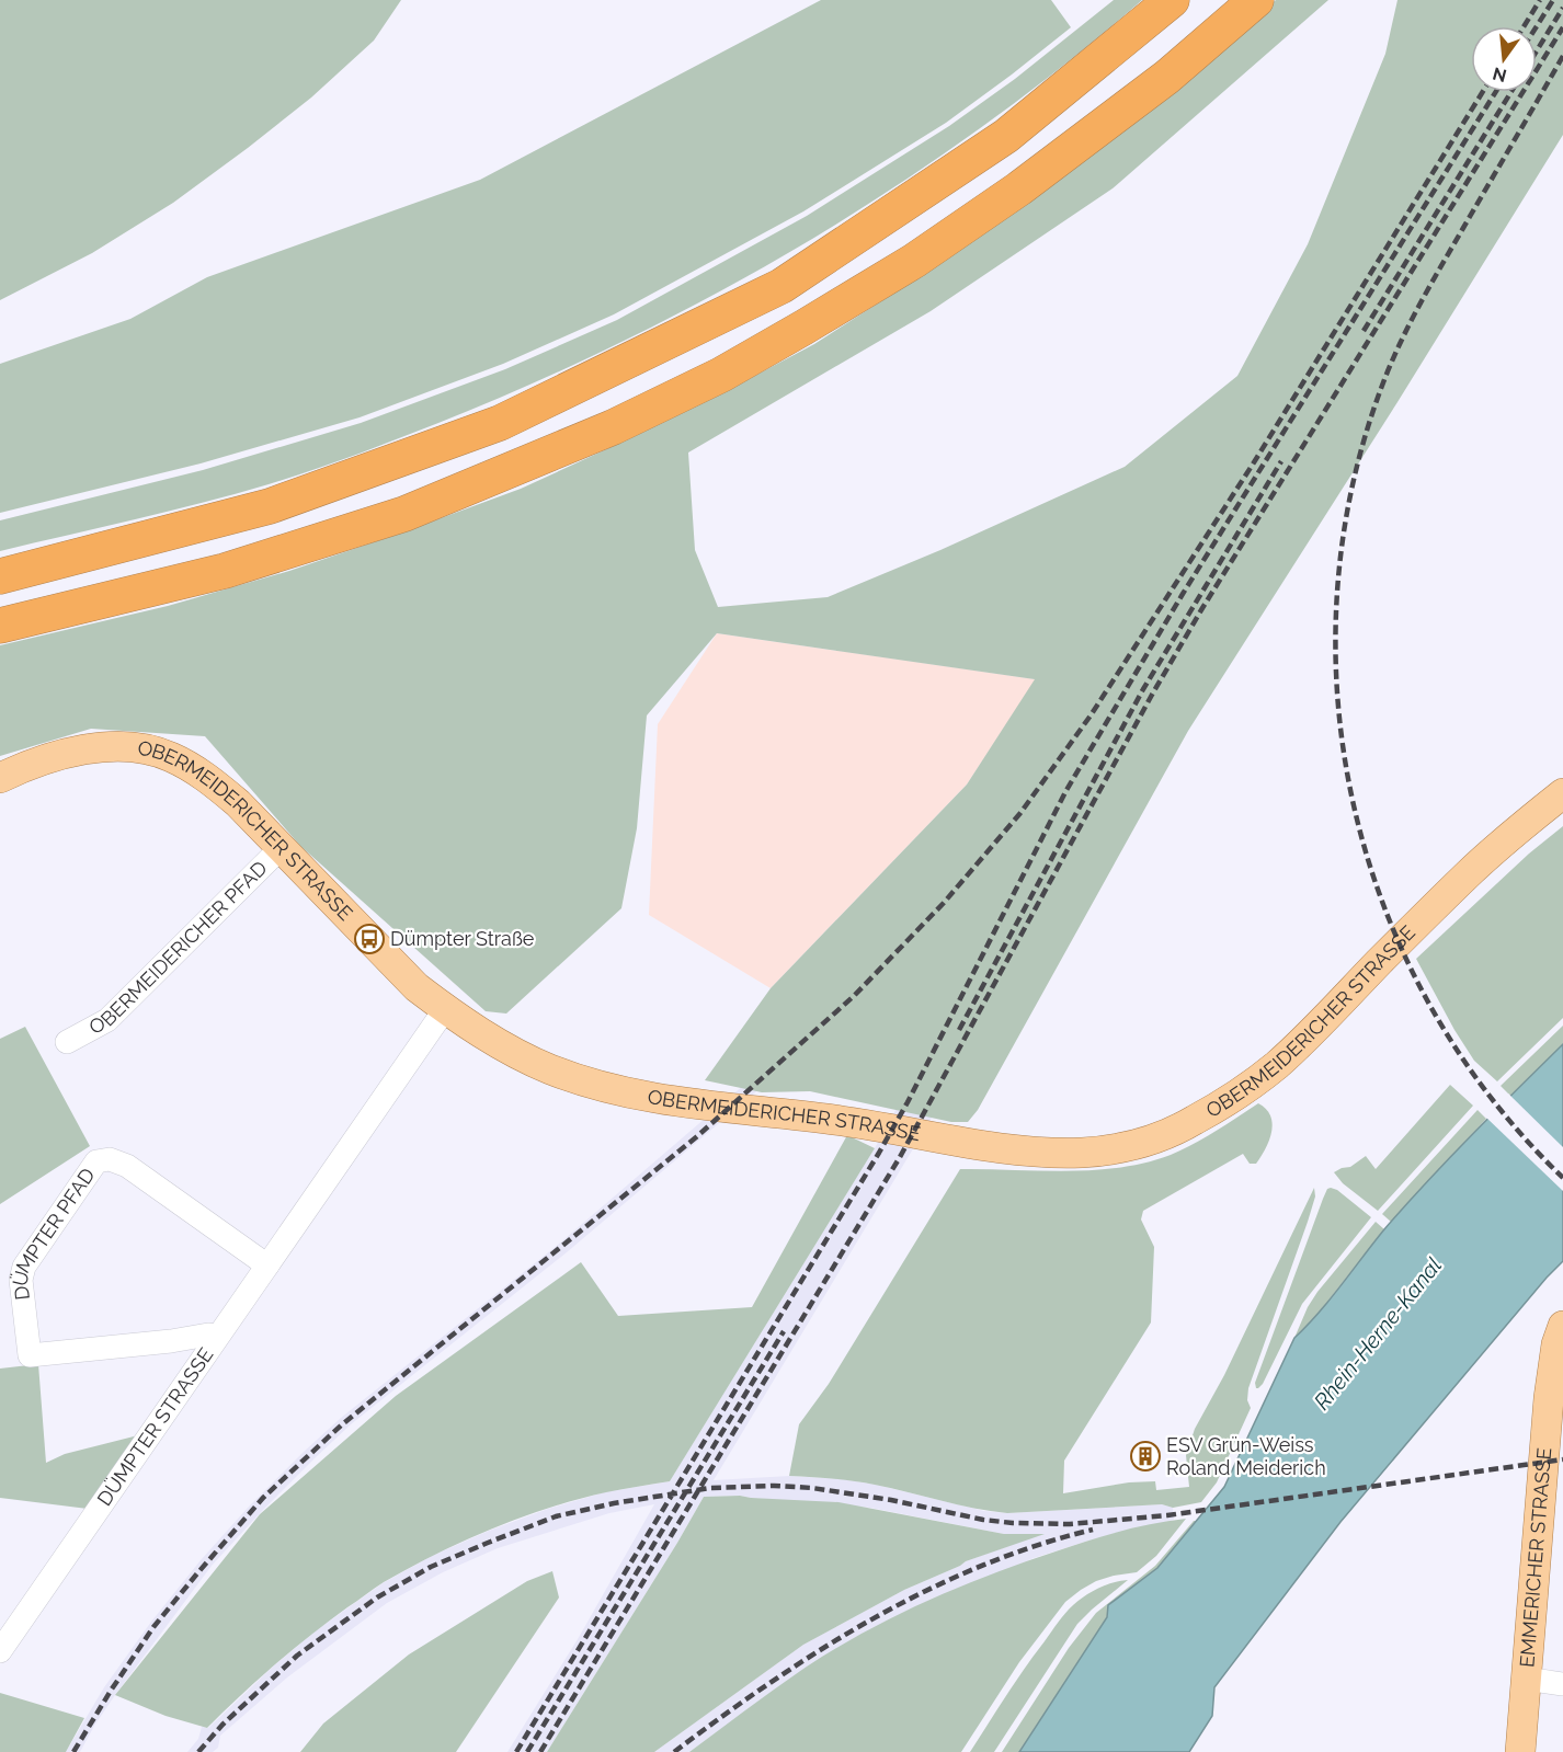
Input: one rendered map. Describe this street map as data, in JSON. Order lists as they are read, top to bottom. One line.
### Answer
{"streets":{"main road":["OBERMEIDERICHER STRASSE","EMMERICHER STRASSE"],"street":["OBERMEIDERICHER PFAD","DÜMPTER PFAD","DÜMPTER STRASSE"]},"crossings":[["OBERMEIDERICHER STRASSE","OBERMEIDERICHER PFAD"],["OBERMEIDERICHER STRASSE","DÜMPTER STRASSE"],["DÜMPTER PFAD","DÜMPTER STRASSE"]],"water":["Rhein-Herne-Kanal"],"places":{"bus stop":["Dümpter Straße"],"building":["ESV Grün-Weiss Roland Meiderich"]},"north":"bottom"}
